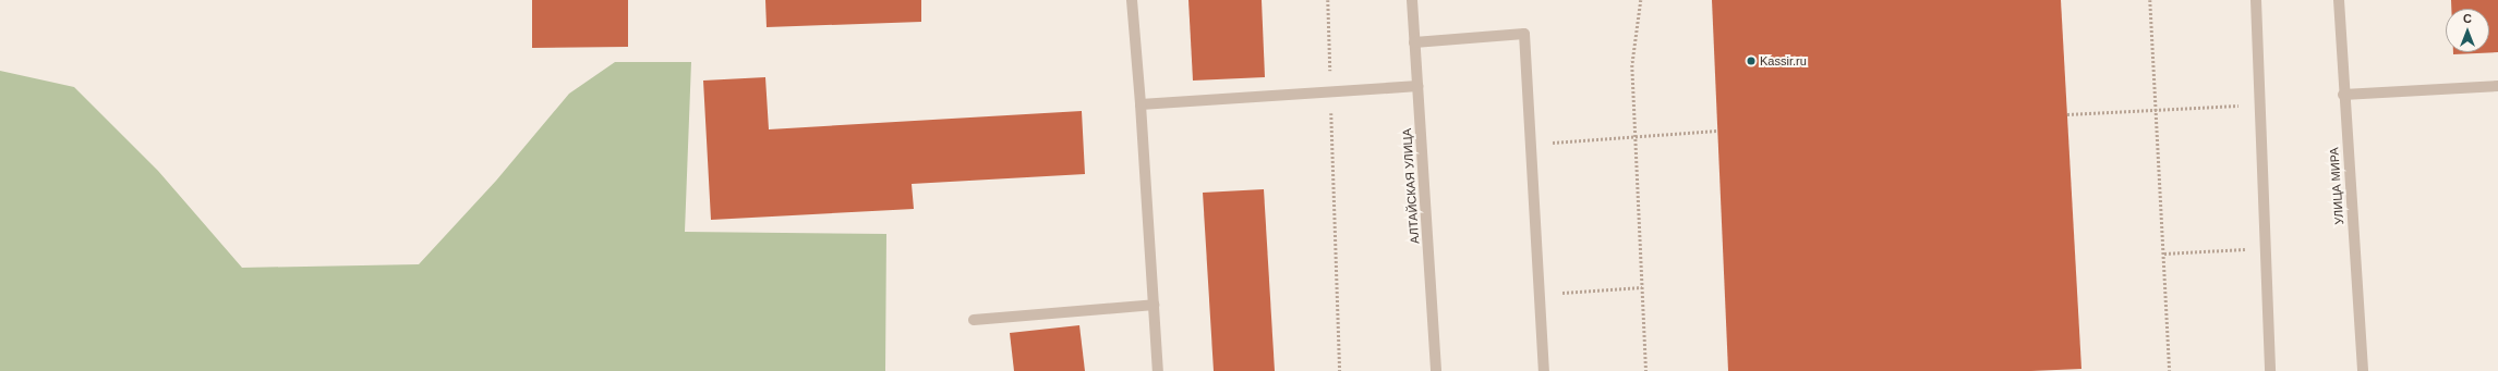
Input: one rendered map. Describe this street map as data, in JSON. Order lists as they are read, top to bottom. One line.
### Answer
{"streets":{"street":["АЛТАЙСКАЯ УЛИЦА","УЛИЦА МИРА"]},"places":["Kassir.ru"],"north":"top"}
